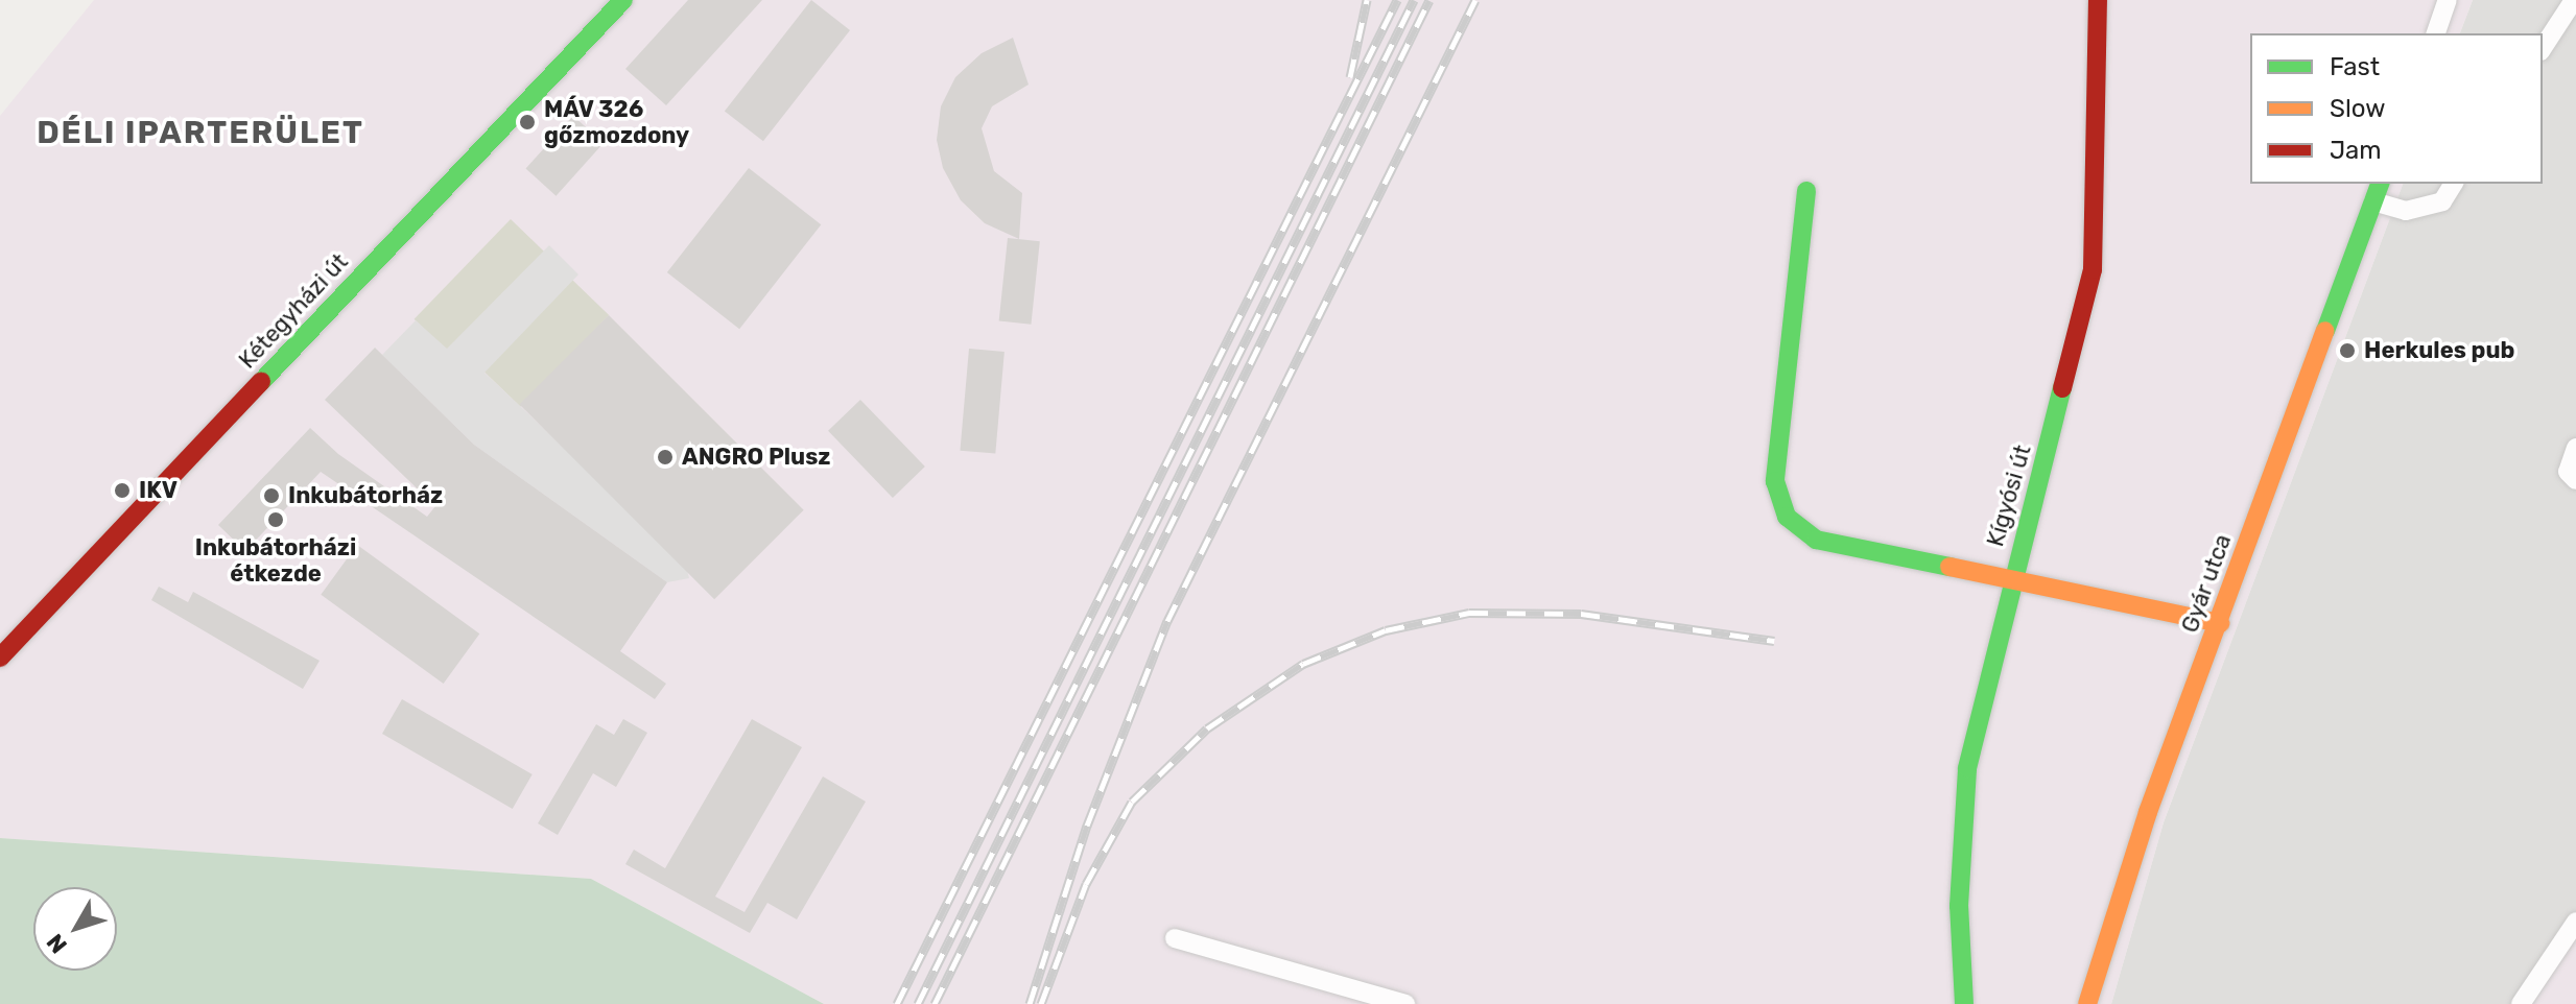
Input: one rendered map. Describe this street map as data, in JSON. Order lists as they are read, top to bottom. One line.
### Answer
{"streets":{"street":["Kétegyházi út","Kígyósi út","Gyár utca"]},"districts":["DÉLI IPARTERÜLET"],"places":["MÁV 326 gőzmozdony","Herkules pub","ANGRO Plusz","IKV","Inkubátorház","Inkubátorházi étkezde"],"legend":["Fast","Slow","Jam"],"north":"bottom left"}
